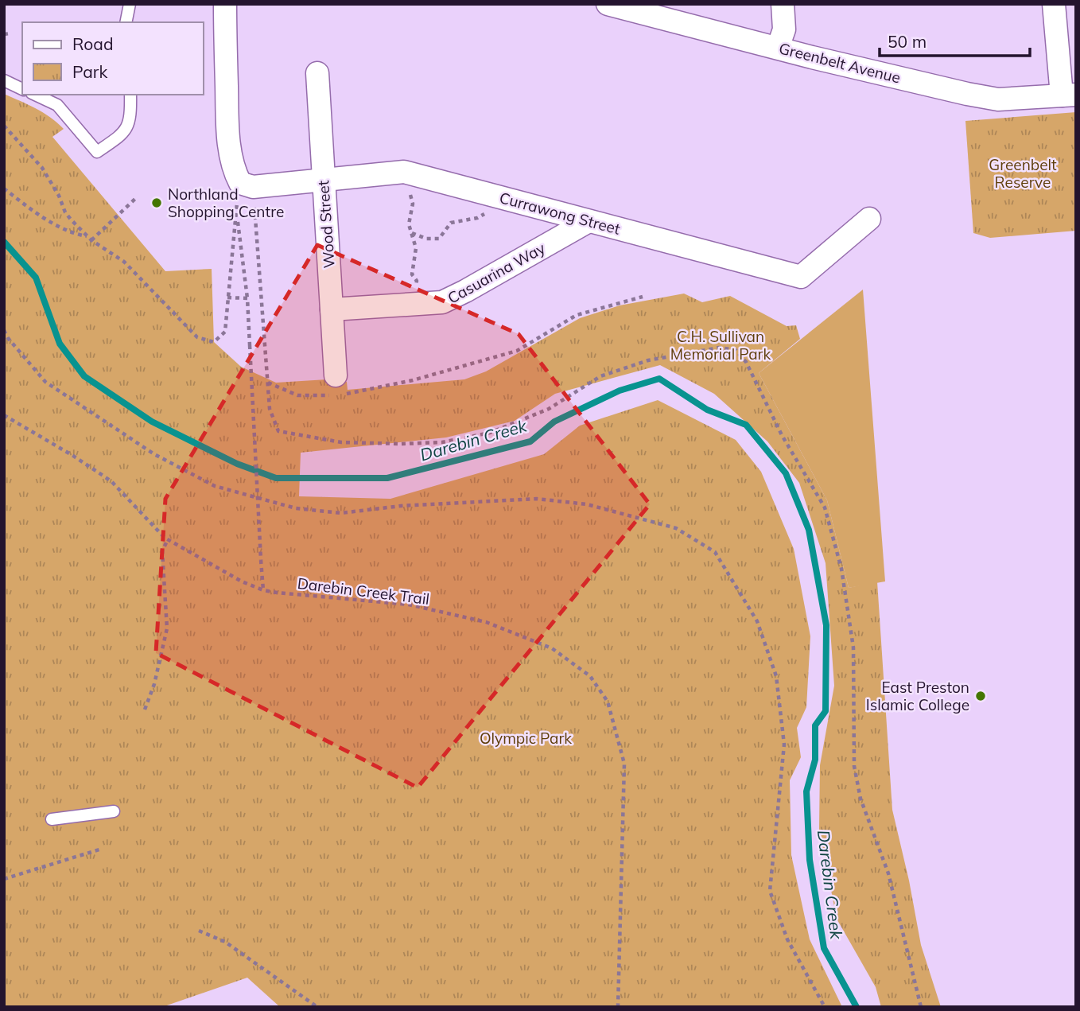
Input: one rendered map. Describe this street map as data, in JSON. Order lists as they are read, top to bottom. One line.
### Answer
{"streets":{"street":["Greenbelt Avenue","Currawong Street","Wood Street","Casuarina Way"],"path":["Darebin Creek Trail"]},"crossings":[["Currawong Street","Wood Street"],["Currawong Street","Casuarina Way"],["Wood Street","Casuarina Way"]],"water":["Darebin Creek"],"parks":["Greenbelt Reserve","C.H. Sullivan Memorial Park","Olympic Park"],"places":["Northland Shopping Centre","East Preston Islamic College"],"legend":["Road","Park"],"scale_bar":"50 m"}
